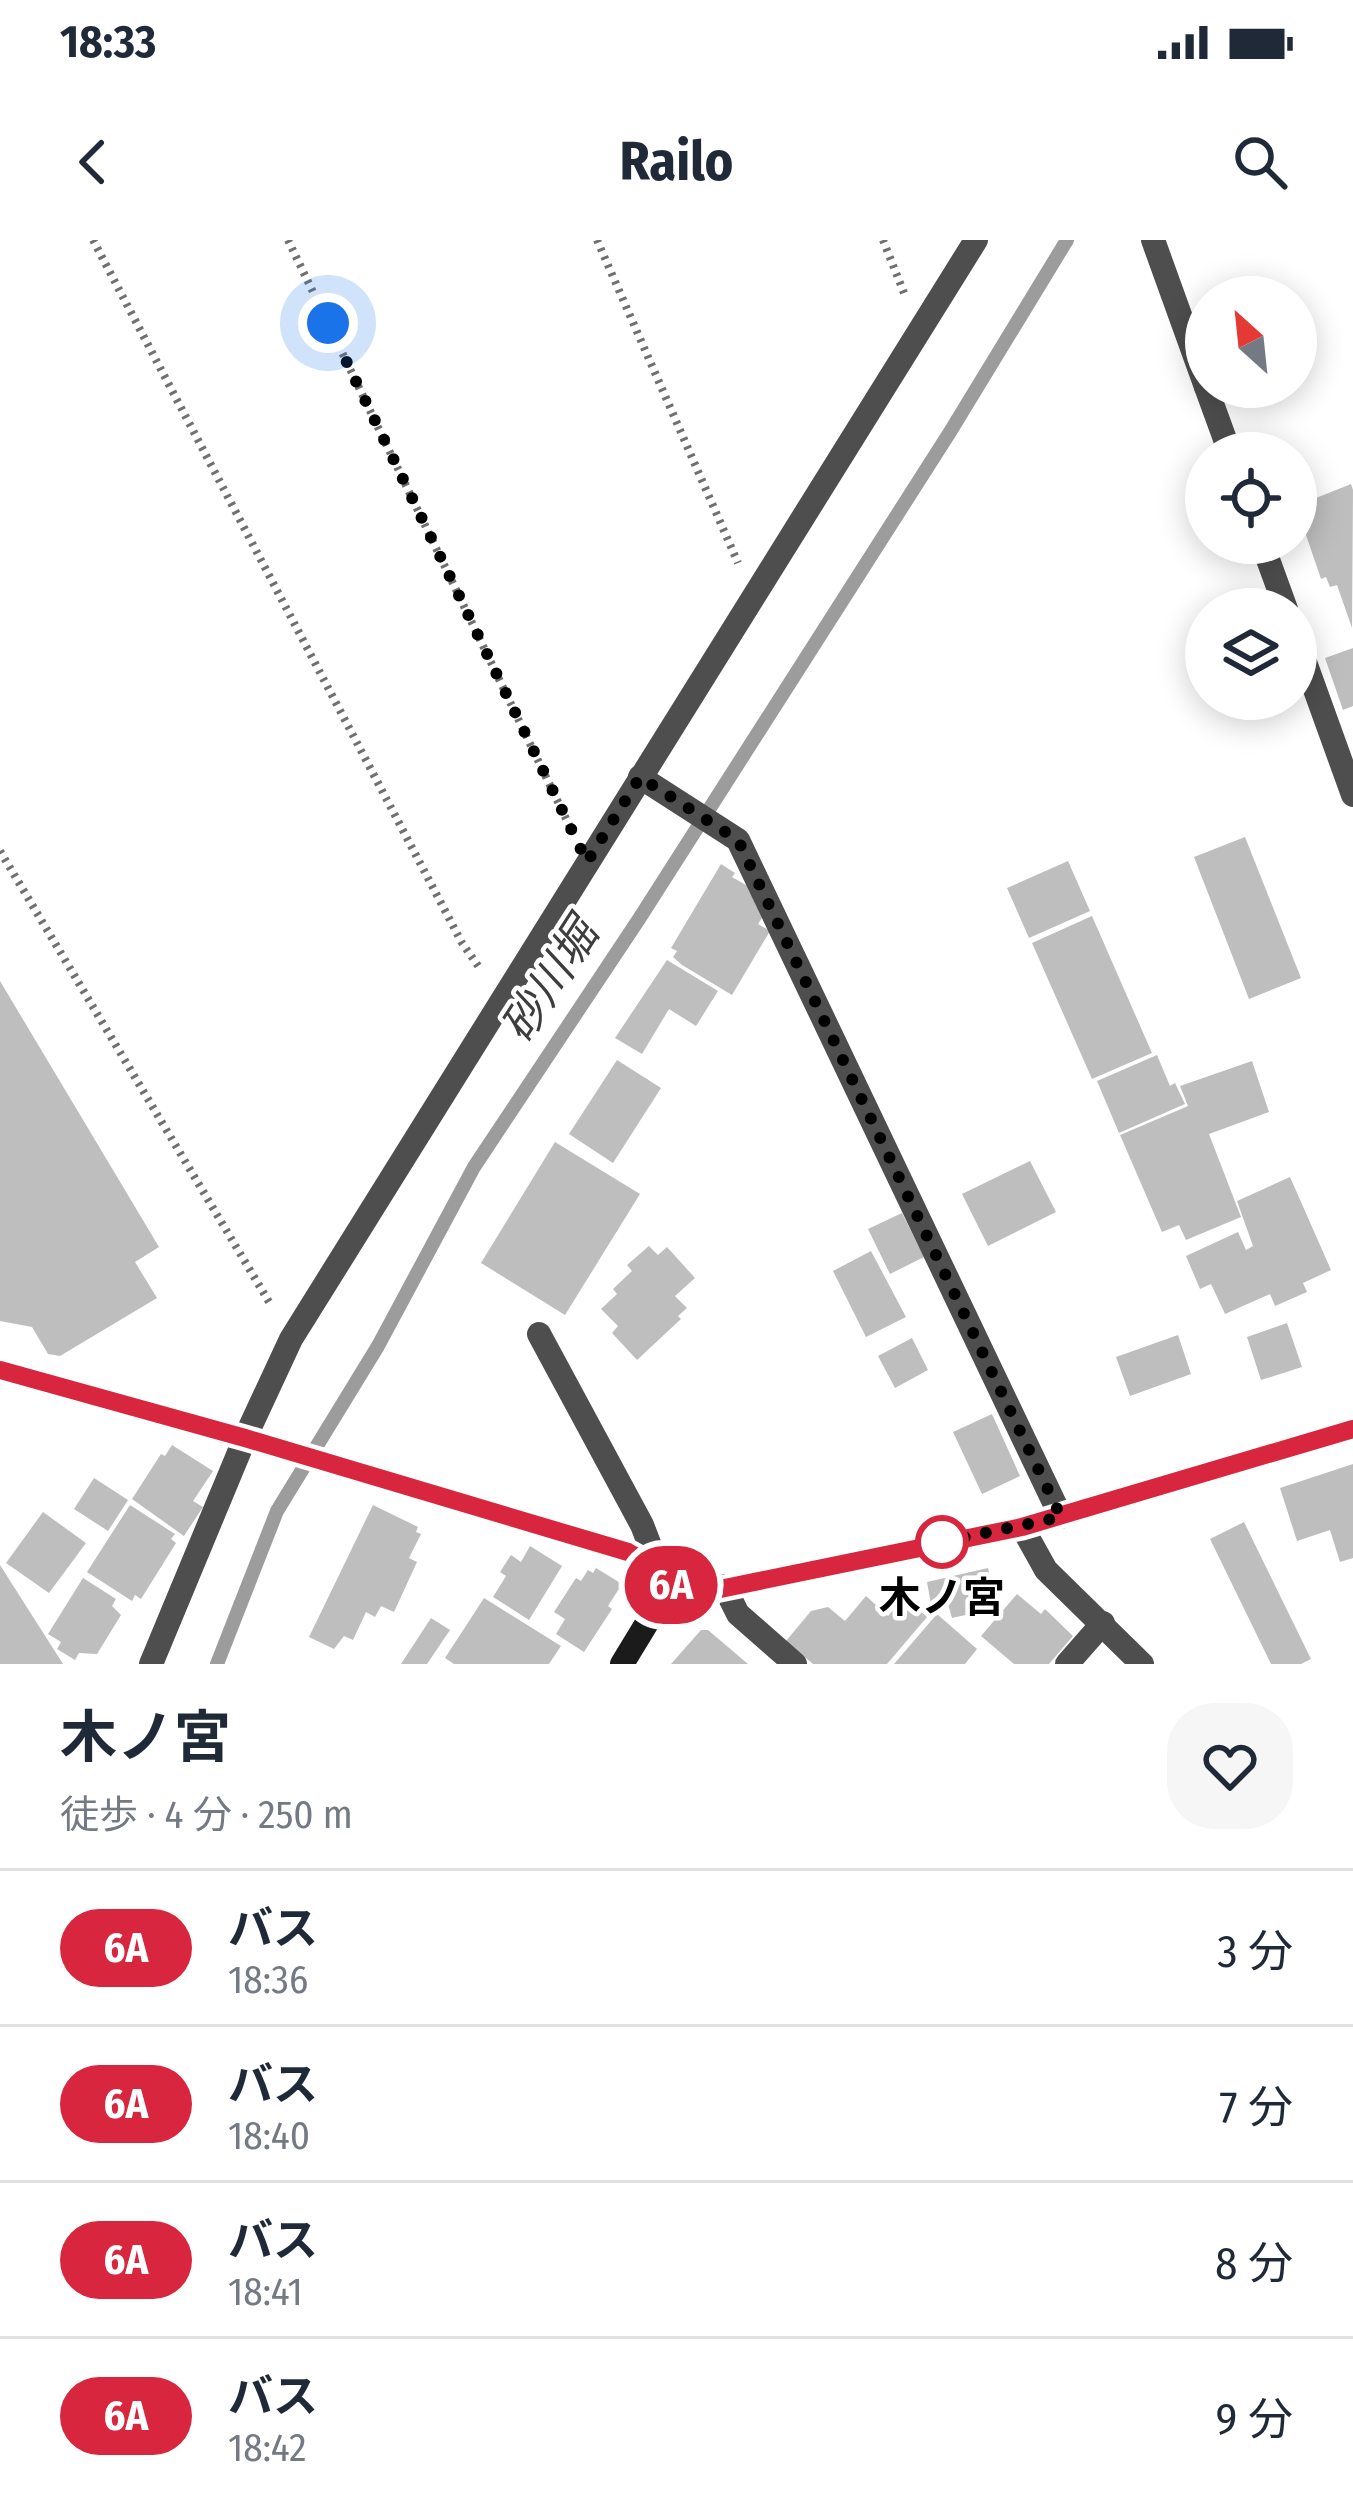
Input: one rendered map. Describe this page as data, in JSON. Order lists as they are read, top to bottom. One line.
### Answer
{"water":["砂川堀"],"places":["木ノ宮"],"lines":["bus line 6A"],"north":"top left","page":{"status":"18:33","header":"Railo","on_map":"6A","heading":["木ノ宮","徒歩 · 4 分 · 250 m"],"list":[{"mark":"6A","name":"バス","note":"18:36","value":"3 分"},{"mark":"6A","name":"バス","note":"18:40","value":"7 分"},{"mark":"6A","name":"バス","note":"18:41","value":"8 分"},{"mark":"6A","name":"バス","note":"18:42","value":"9 分"}]}}
